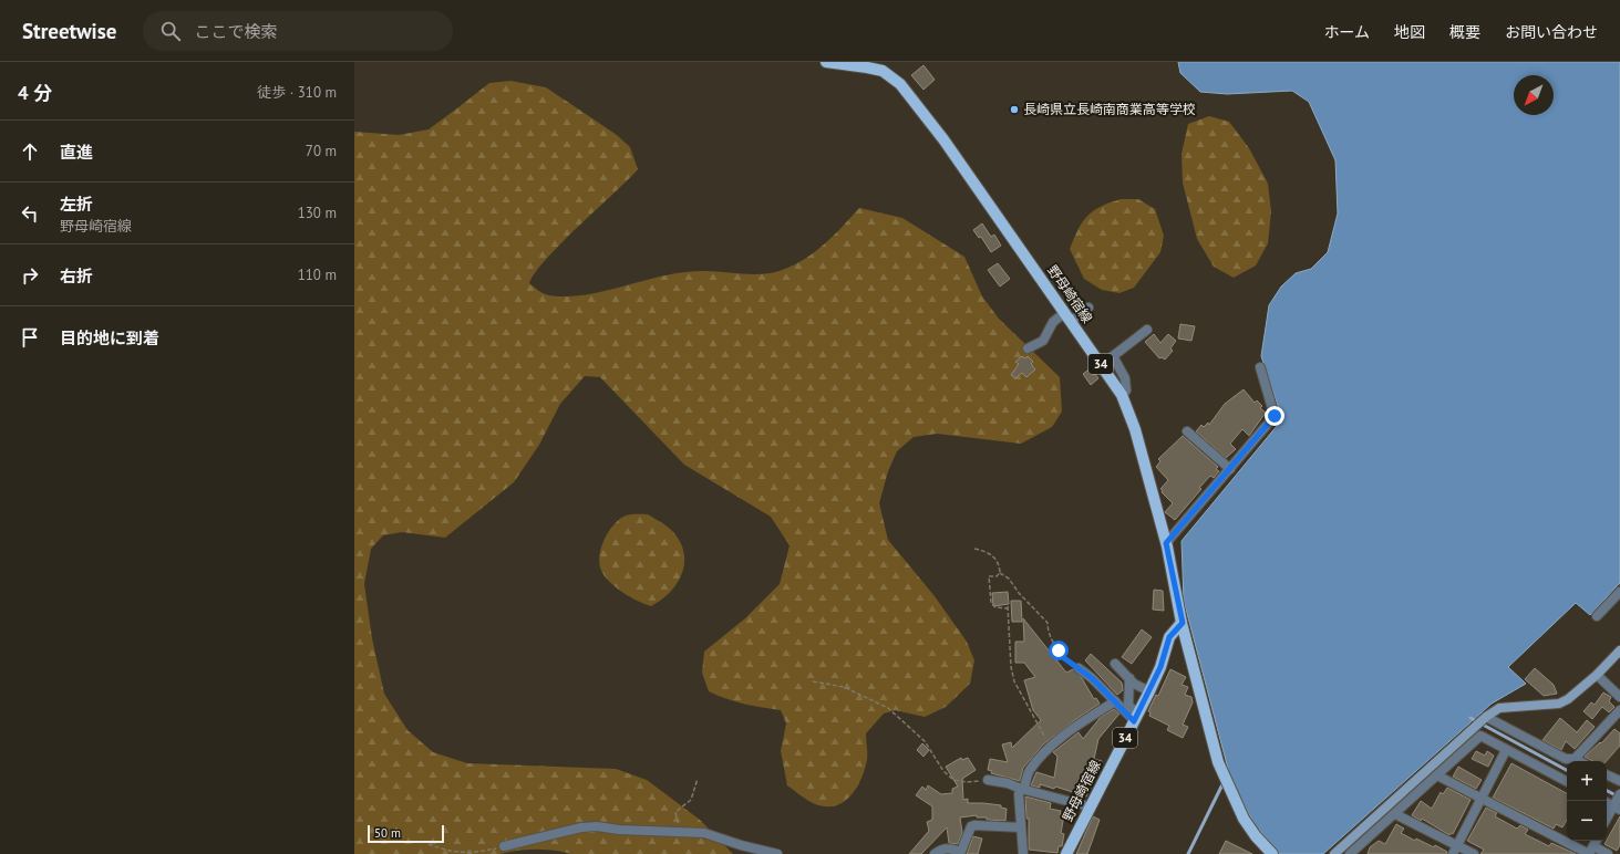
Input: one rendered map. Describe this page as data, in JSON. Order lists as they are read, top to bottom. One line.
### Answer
{"streets":{"main road":["野母崎宿線","34"]},"places":["長崎県立長崎南商業高等学校"],"scale_bar":"50 m","north":"bottom left","page":{"header":"Streetwise","search":"ここで検索","nav":["ホーム","地図","概要","お問い合わせ"],"heading":["4 分","徒歩 · 310 m"],"list":[["直進","70 m"],["左折","野母崎宿線","130 m"],["右折","110 m"],"目的地に到着"],"map_buttons":["+","−"],"scale":"50 m"}}
